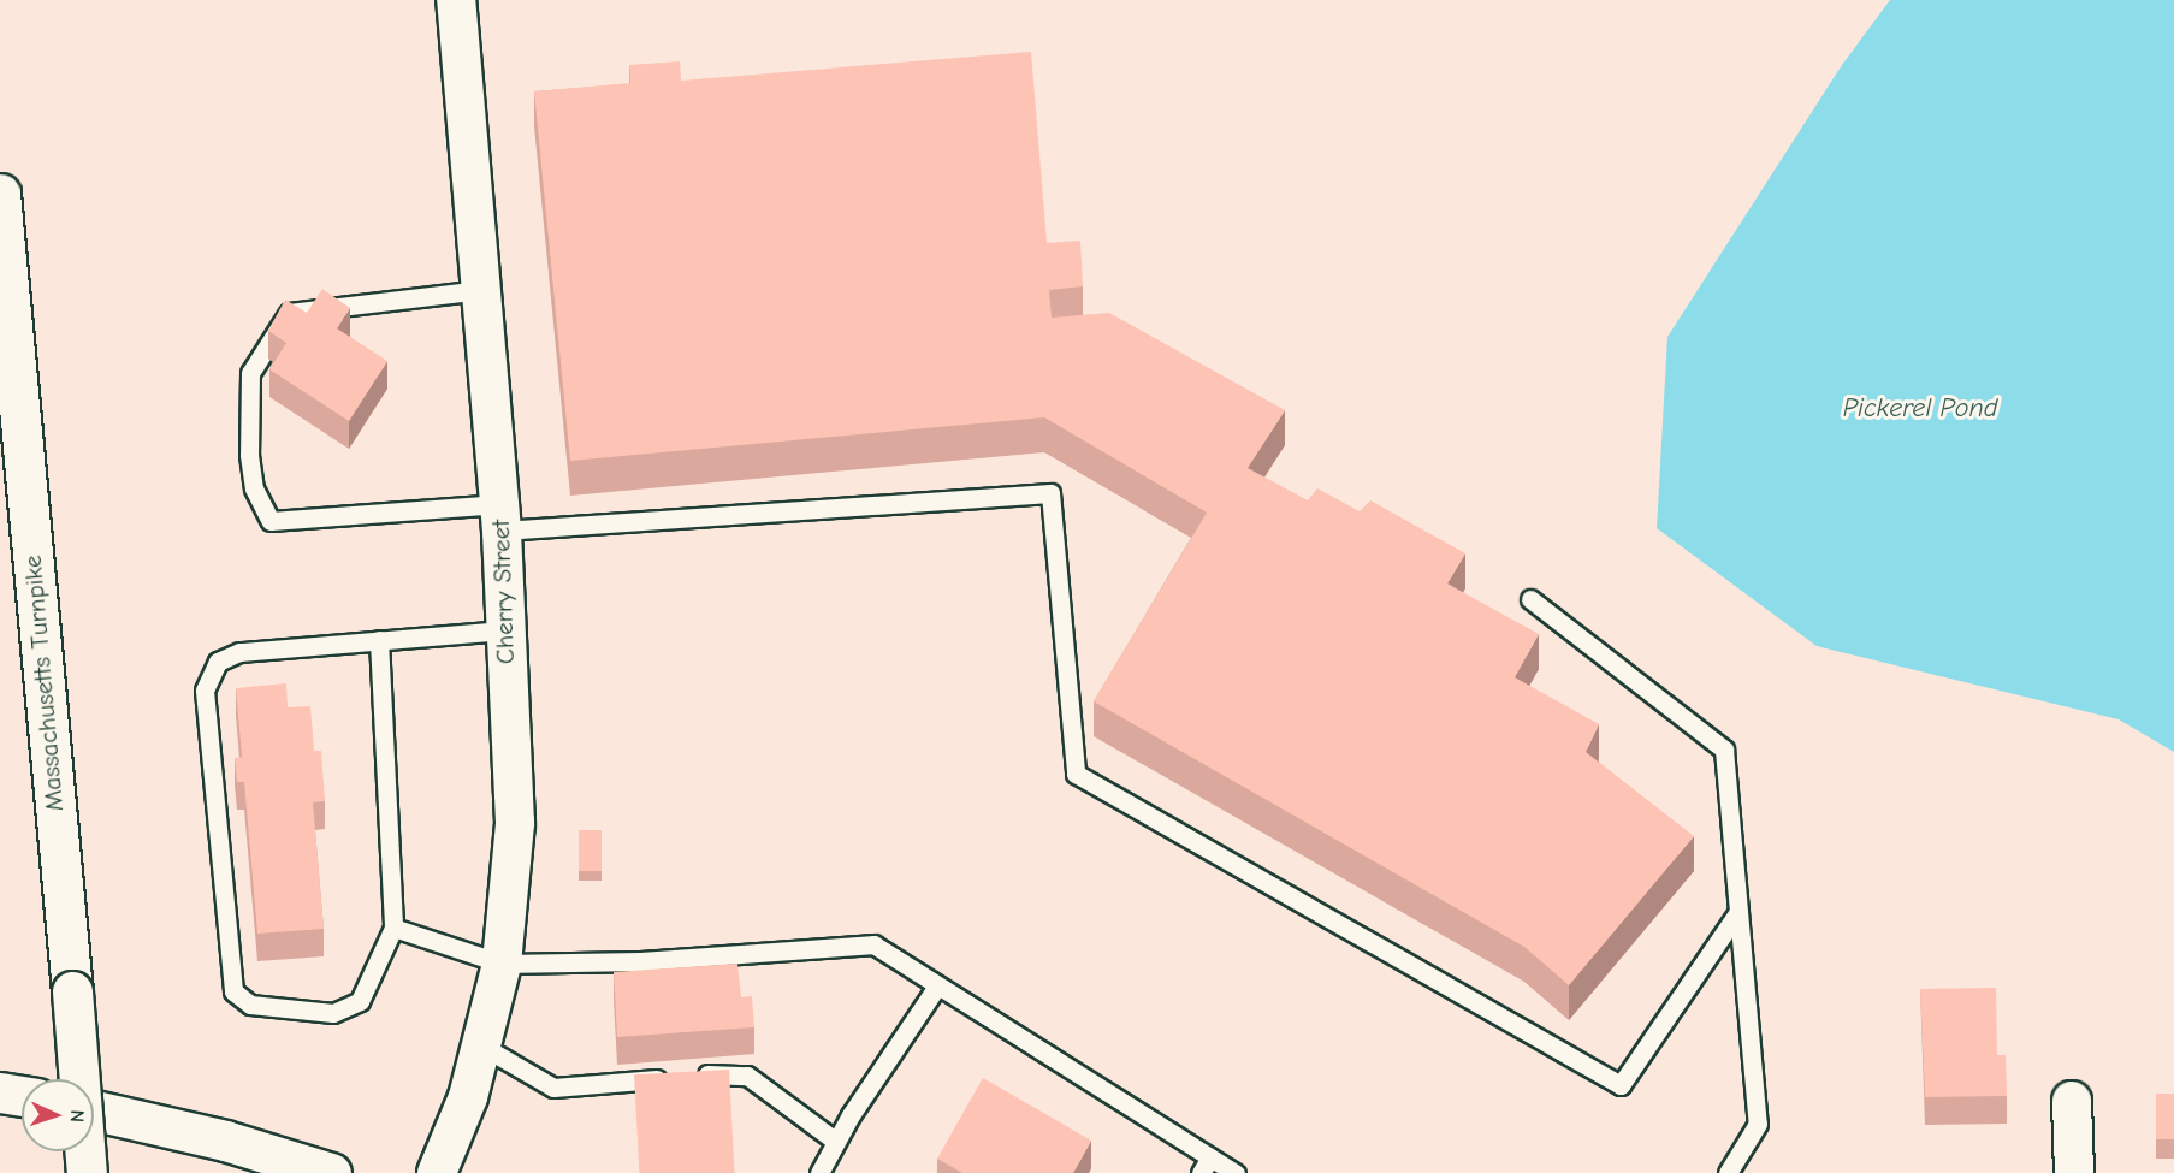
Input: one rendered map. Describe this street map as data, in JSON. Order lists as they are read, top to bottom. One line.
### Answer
{"streets":{"main road":["Massachusetts Turnpike"],"street":["Cherry Street"]},"water":["Pickerel Pond"],"north":"right"}
